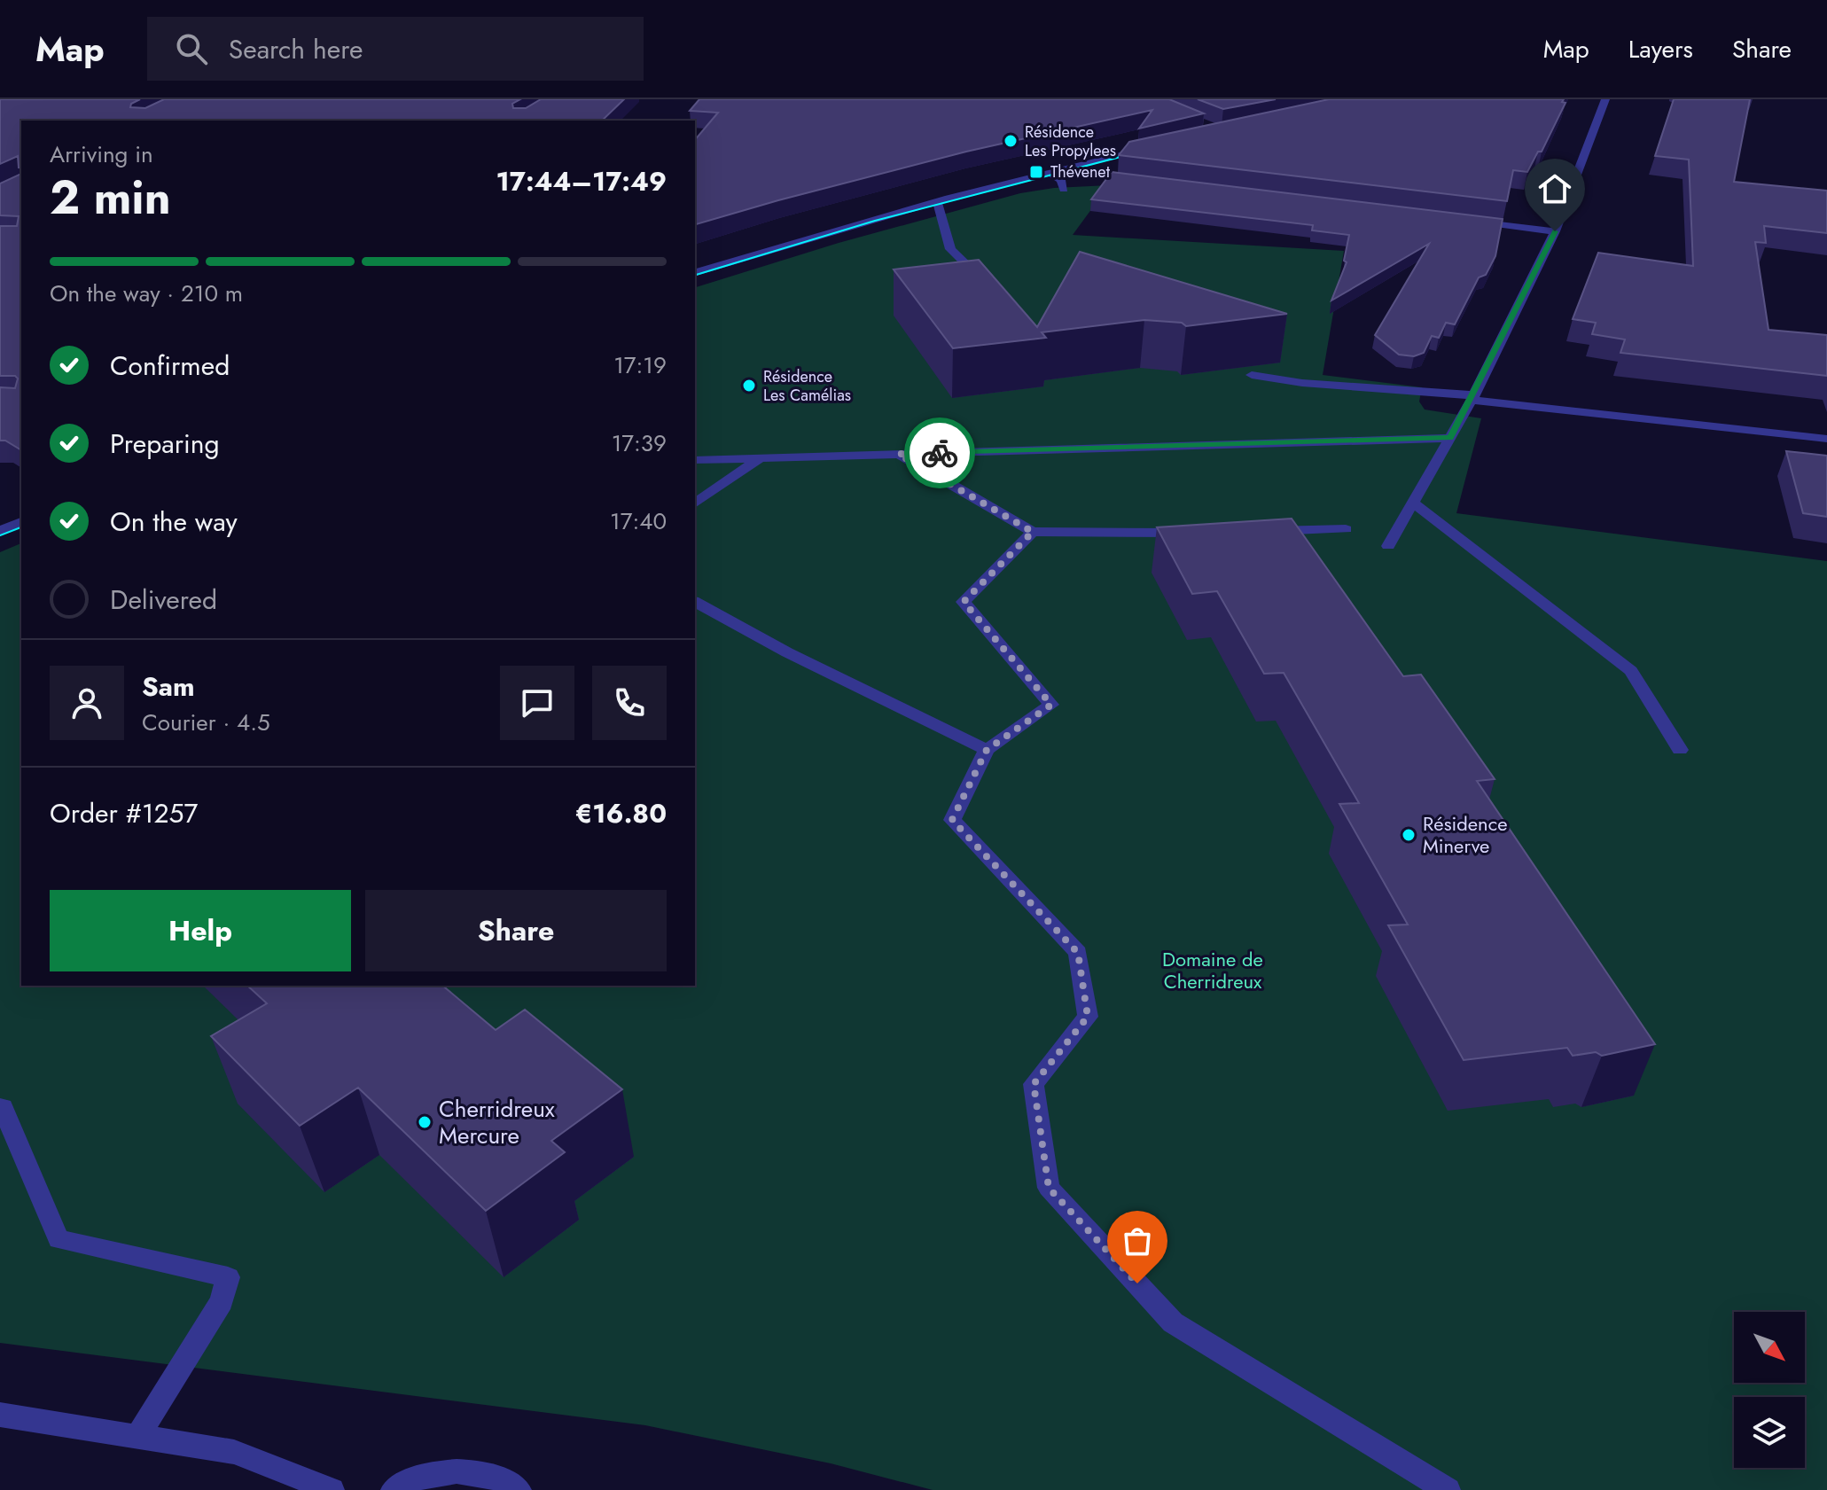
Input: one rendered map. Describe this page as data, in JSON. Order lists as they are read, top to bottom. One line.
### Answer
{"parks":["Domaine de Cherridreux"],"places":{"other":["Résidence Les Propylees","Résidence Les Camélias","Résidence Minerve","Cherridreux Mercure"],"transit":["Thévenet"]},"north":"bottom right","page":{"header":"Map","search":"Search here","nav":["Map","Layers","Share"],"heading":["2 min","Arriving in","17:44–17:49"],"panel":["Sam","Courier · 4.5","Order #1257","€16.80"],"bar":"On the way · 210 m","list":[["Confirmed","17:19"],["Preparing","17:39"],["On the way","17:40"],"Delivered"],"buttons":["Help","Share"]}}
